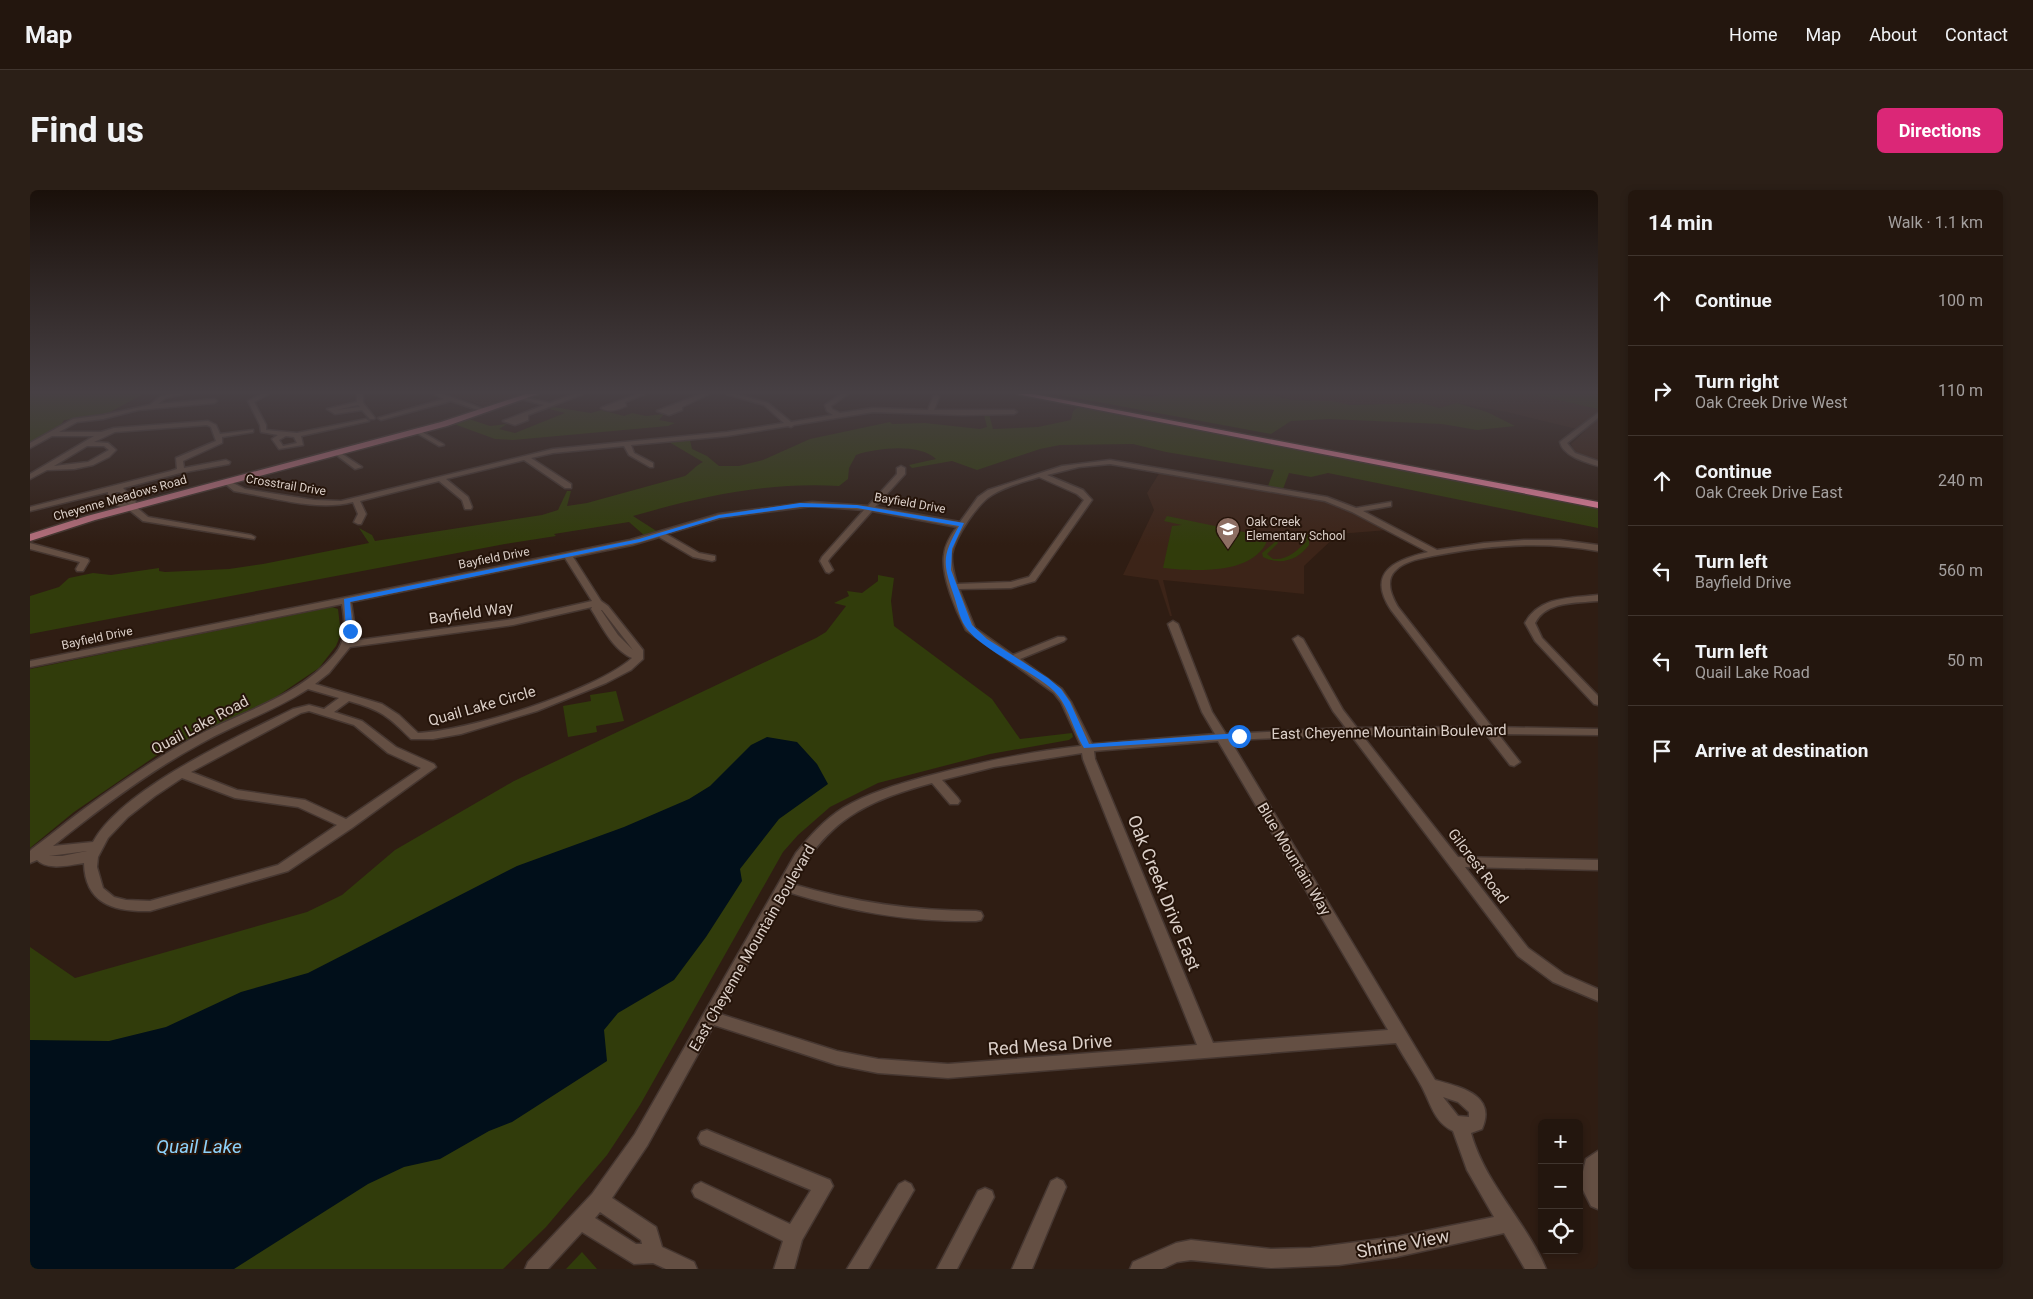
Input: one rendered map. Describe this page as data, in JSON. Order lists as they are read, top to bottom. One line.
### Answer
{"streets":{"main road":["Cheyenne Meadows Road"],"street":["Crosstrail Drive","Bayfield Drive","Bayfield Way","Quail Lake Circle","Quail Lake Road","East Cheyenne Mountain Boulevard","Blue Mountain Way","Gilcrest Road","Oak Creek Drive East","Red Mesa Drive","Shrine View"]},"crossings":[["Crosstrail Drive","Cheyenne Meadows Road"],["Bayfield Drive","Quail Lake Circle"],["Bayfield Way","Quail Lake Circle"],["Bayfield Way","Quail Lake Road"],["Quail Lake Circle","Quail Lake Road"],["East Cheyenne Mountain Boulevard","Blue Mountain Way"],["East Cheyenne Mountain Boulevard","Gilcrest Road"],["East Cheyenne Mountain Boulevard","Oak Creek Drive East"],["East Cheyenne Mountain Boulevard","Red Mesa Drive"],["Blue Mountain Way","Red Mesa Drive"],["Oak Creek Drive East","Red Mesa Drive"]],"water":["Quail Lake"],"places":{"school or university":["Oak Creek Elementary School"]},"page":{"header":"Map","nav":["Home","Map","About","Contact"],"buttons":"Directions","title":"Find us","heading":["14 min","Walk · 1.1 km"],"list":[["Continue","100 m"],["Turn right","Oak Creek Drive West","110 m"],["Continue","Oak Creek Drive East","240 m"],["Turn left","Bayfield Drive","560 m"],["Turn left","Quail Lake Road","50 m"],"Arrive at destination"],"map_buttons":["+","−"]}}
